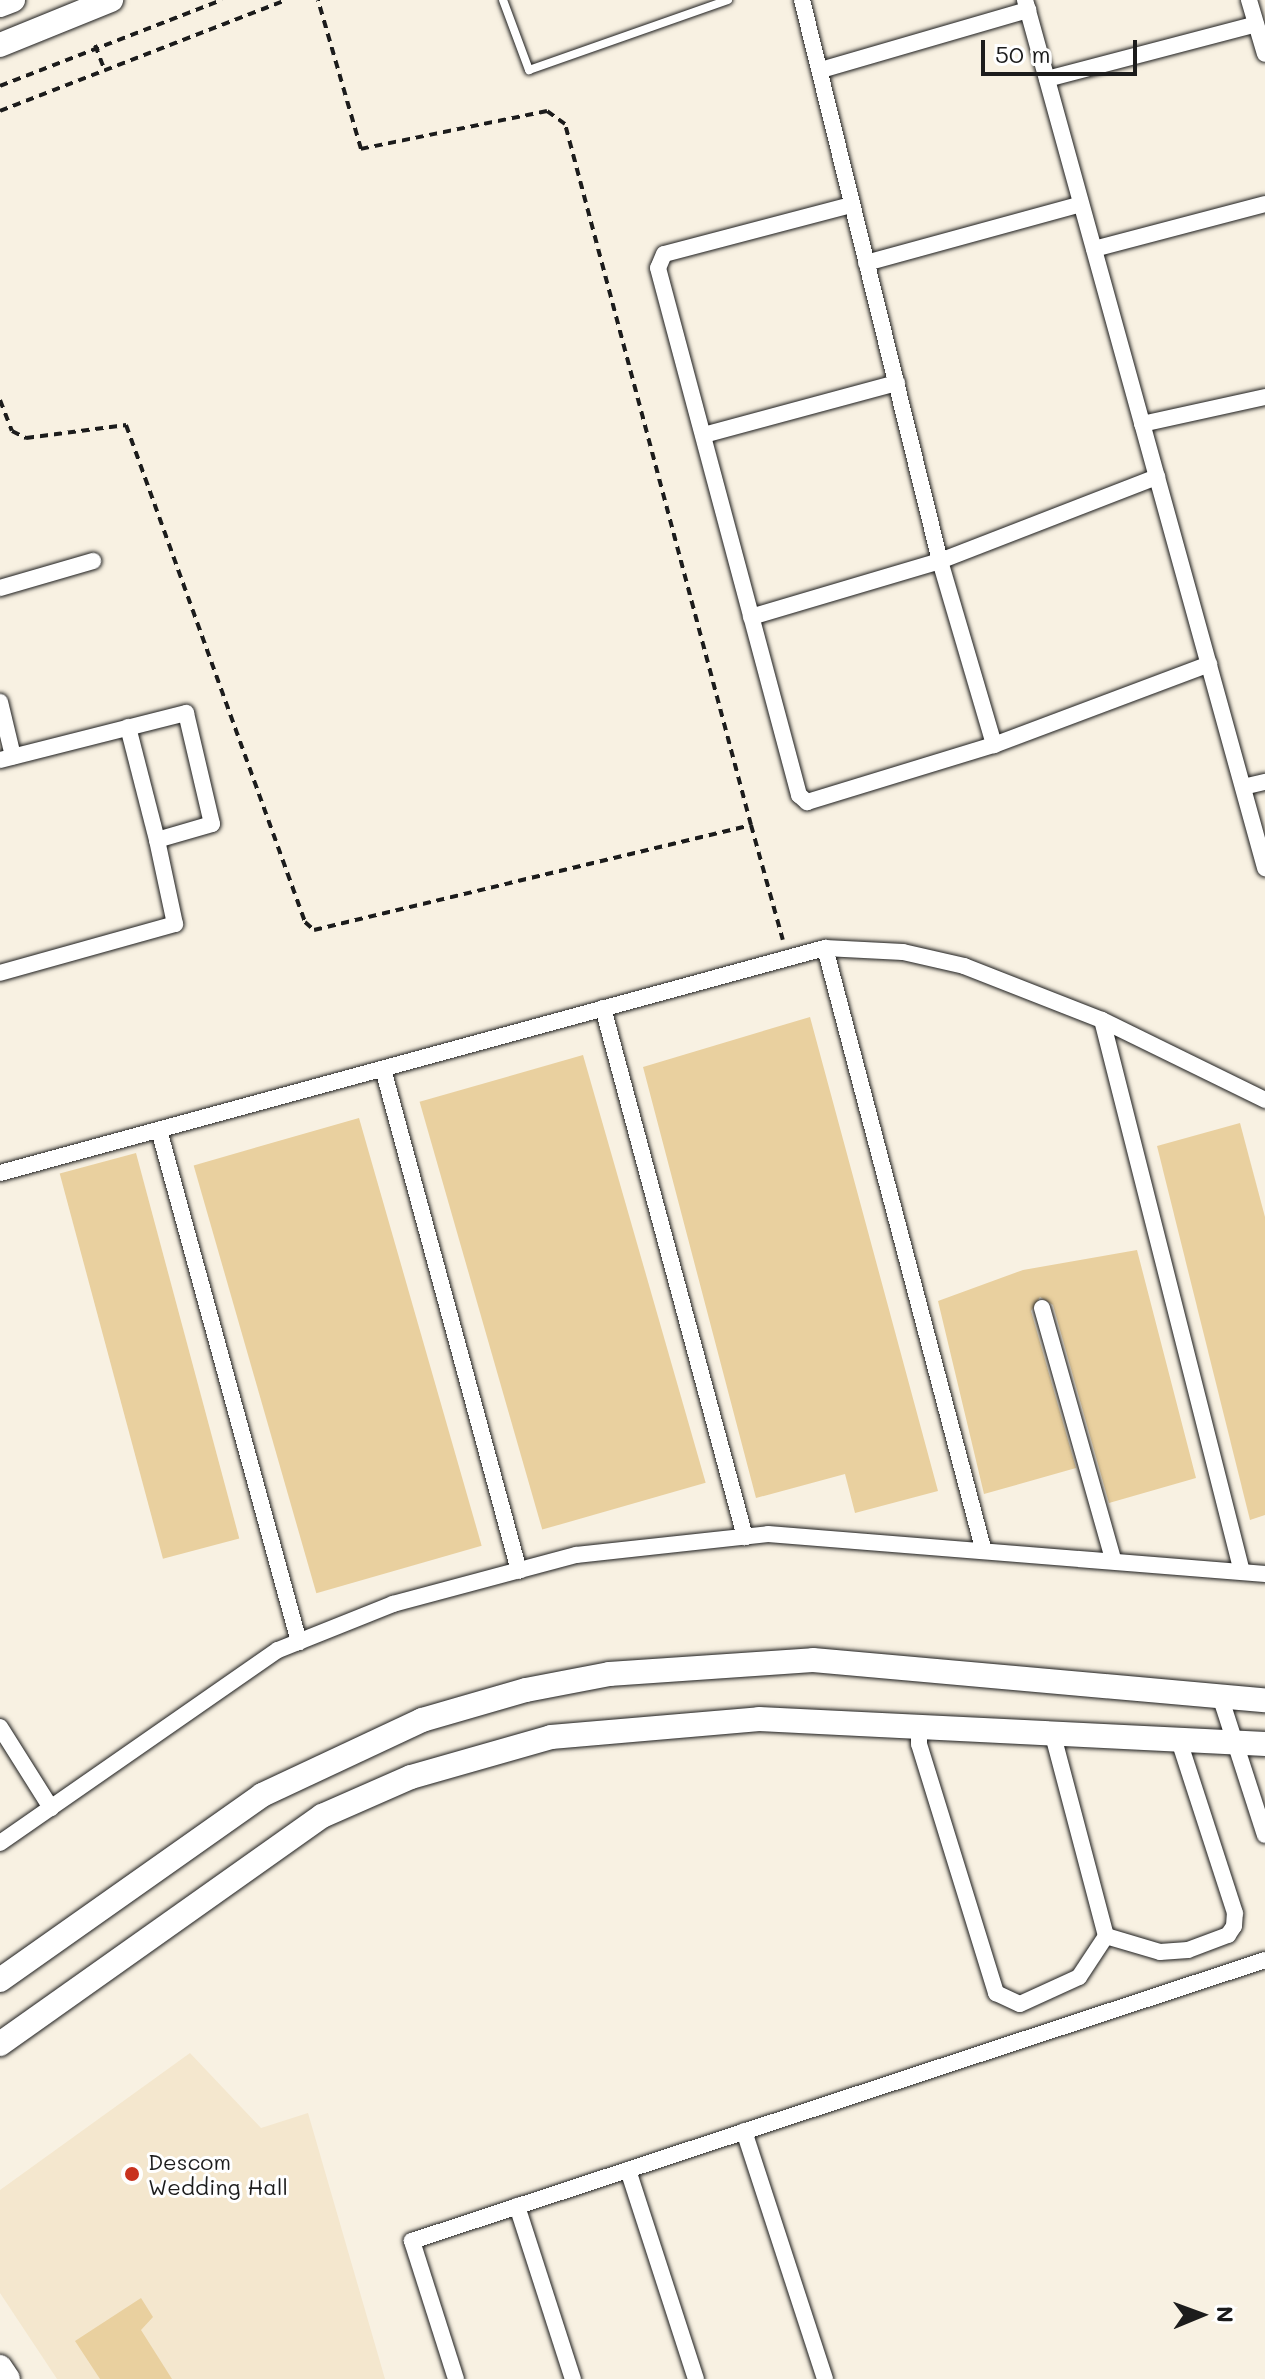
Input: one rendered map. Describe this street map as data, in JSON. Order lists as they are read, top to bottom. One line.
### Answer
{"places":["Descom Wedding Hall"],"scale_bar":"50 m","north":"right"}
